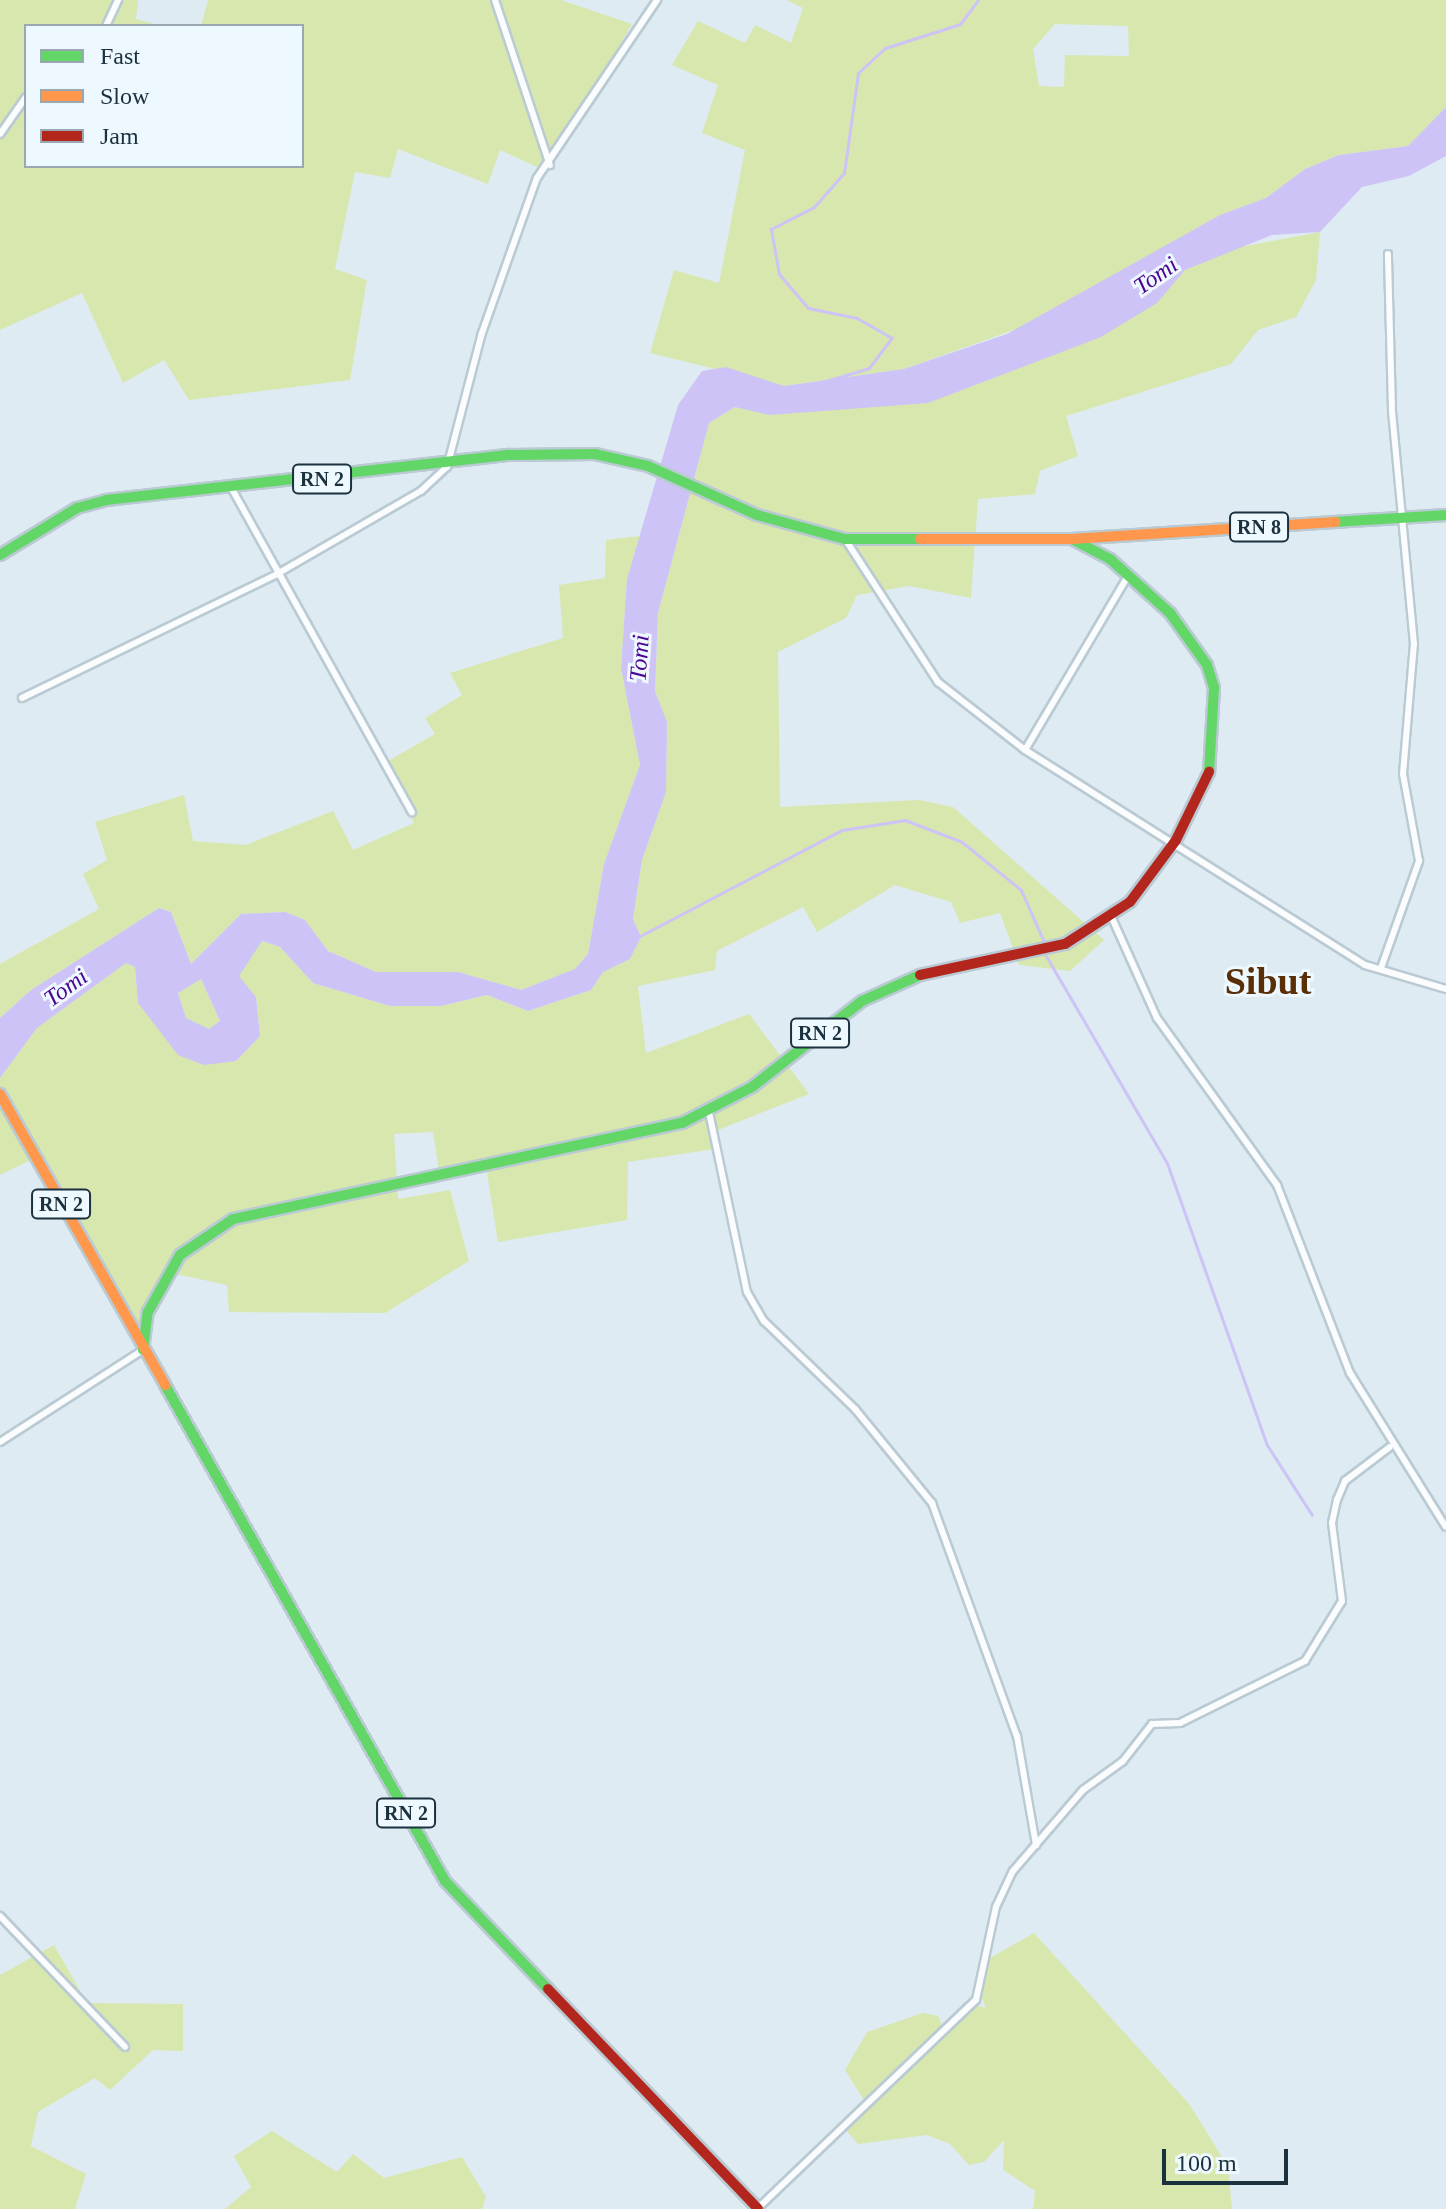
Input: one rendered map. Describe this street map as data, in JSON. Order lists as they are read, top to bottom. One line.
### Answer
{"streets":{"main road":["RN 2","RN 8"]},"crossings":[["RN 2","RN 8"]],"districts":["Sibut"],"water":["Tomi"],"legend":["Fast","Slow","Jam"],"scale_bar":"100 m"}
